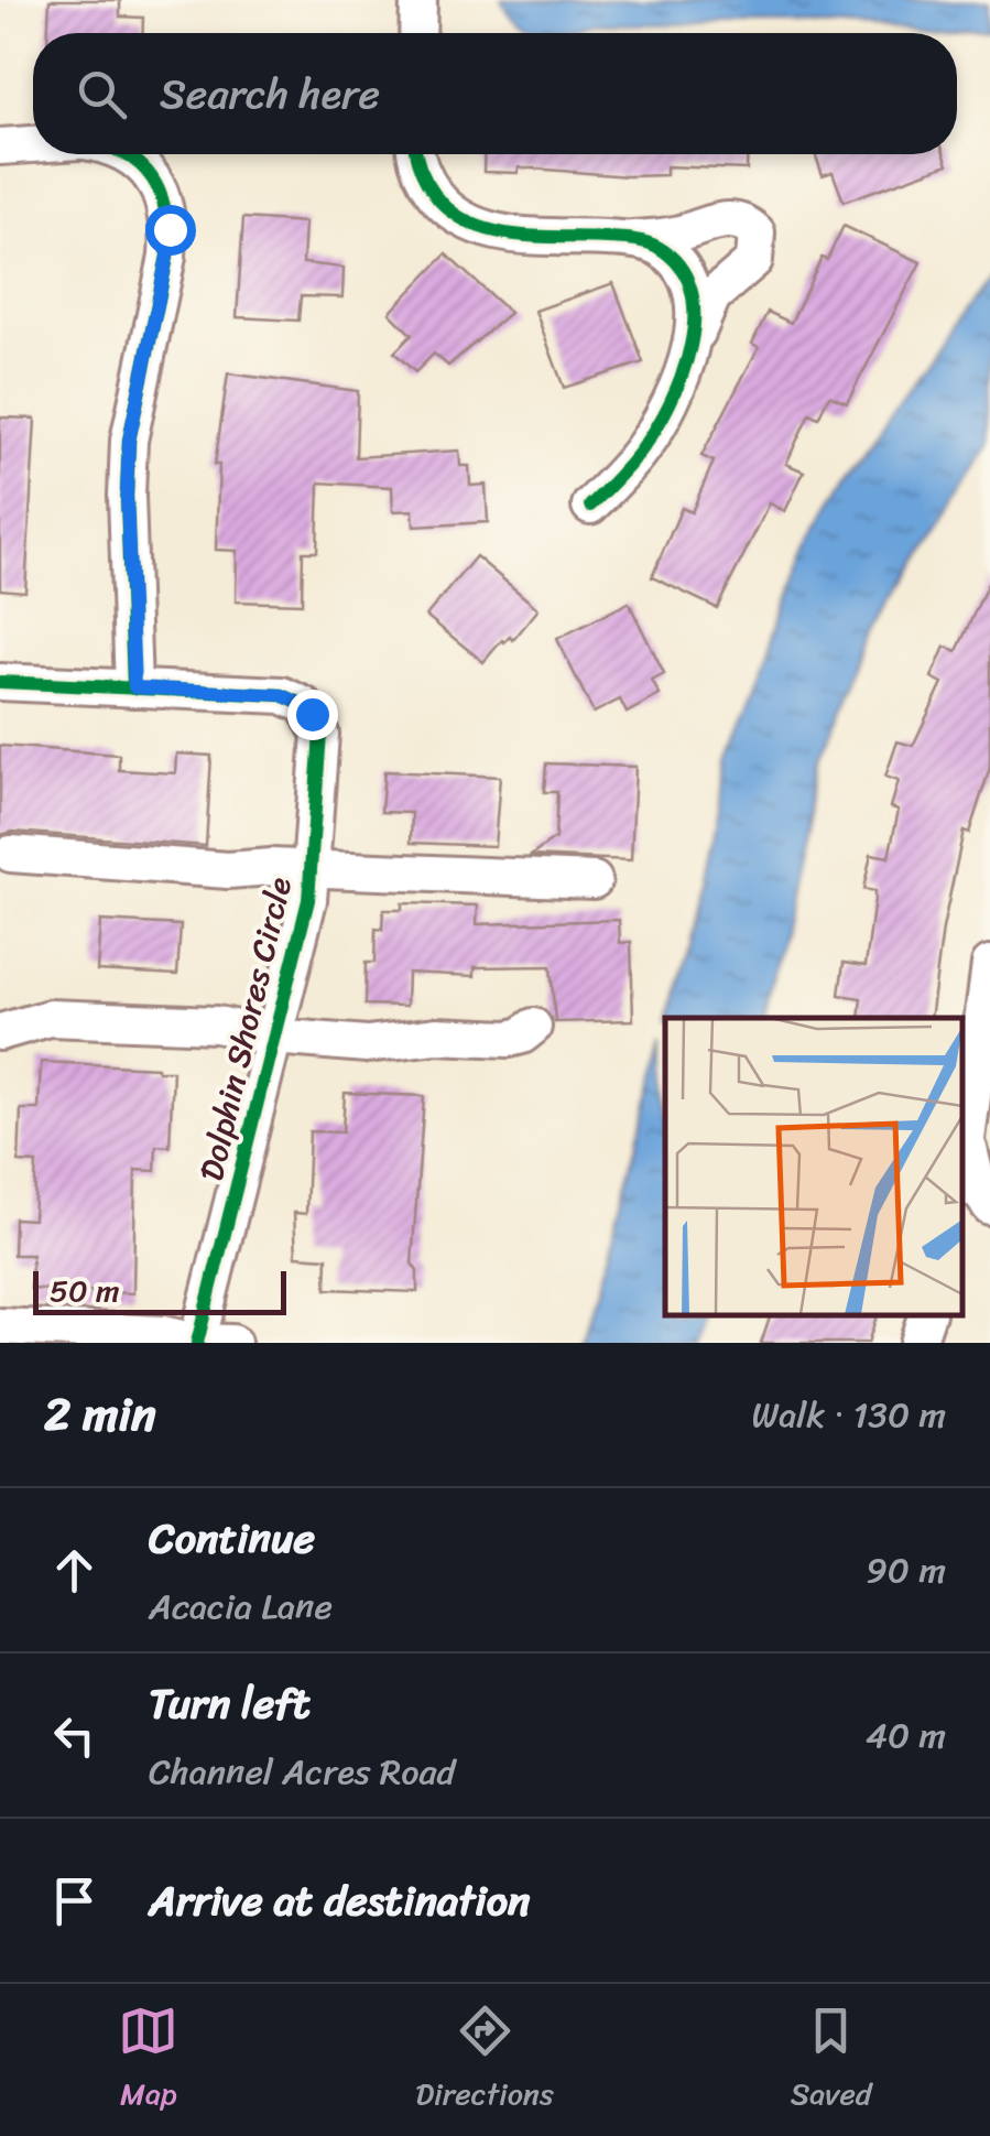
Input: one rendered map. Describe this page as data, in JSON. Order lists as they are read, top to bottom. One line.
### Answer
{"streets":{"street":["Dolphin Shores Circle"]},"scale_bar":"50 m","page":{"search":"Search here","scale":"50 m","heading":["2 min","Walk · 130 m"],"list":[["Continue","Acacia Lane","90 m"],["Turn left","Channel Acres Road","40 m"],"Arrive at destination"],"nav":["Map","Directions","Saved"]}}
